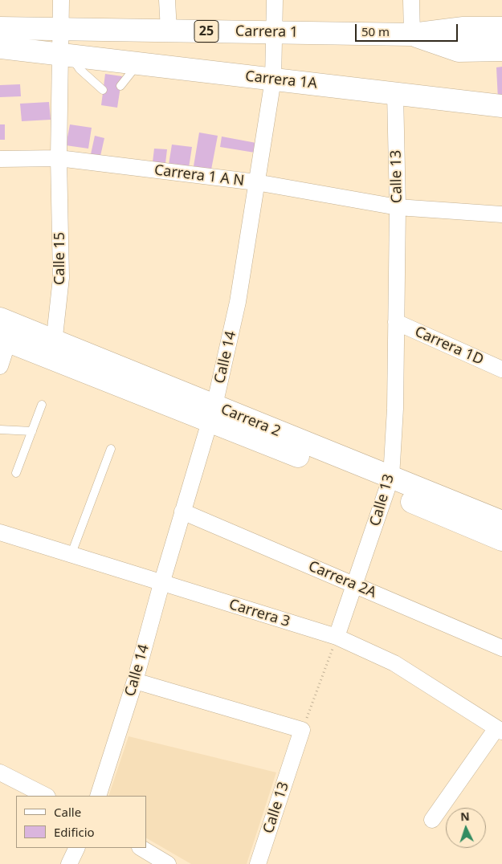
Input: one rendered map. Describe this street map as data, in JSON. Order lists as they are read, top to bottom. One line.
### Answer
{"streets":{"street":["25","Carrera 1","Carrera 1A","Carrera 1 A N","Calle 13","Calle 15","Carrera 1D","Calle 14","Carrera 2","Carrera 2A","Carrera 3"]},"crossings":[["Carrera 1","Calle 15"],["Carrera 1","Calle 14"],["Carrera 1A","Calle 13"],["Carrera 1A","Calle 15"],["Carrera 1A","Calle 14"],["Carrera 1 A N","Calle 13"],["Carrera 1 A N","Calle 15"],["Carrera 1 A N","Calle 14"],["Calle 13","Carrera 1D"],["Calle 13","Carrera 2"],["Calle 13","Carrera 2A"],["Calle 13","Carrera 3"],["Calle 15","Carrera 2"],["Calle 14","Carrera 2"],["Calle 14","Carrera 2A"],["Calle 14","Carrera 3"]],"legend":["Calle","Edificio"],"scale_bar":"50 m","north":"top"}
